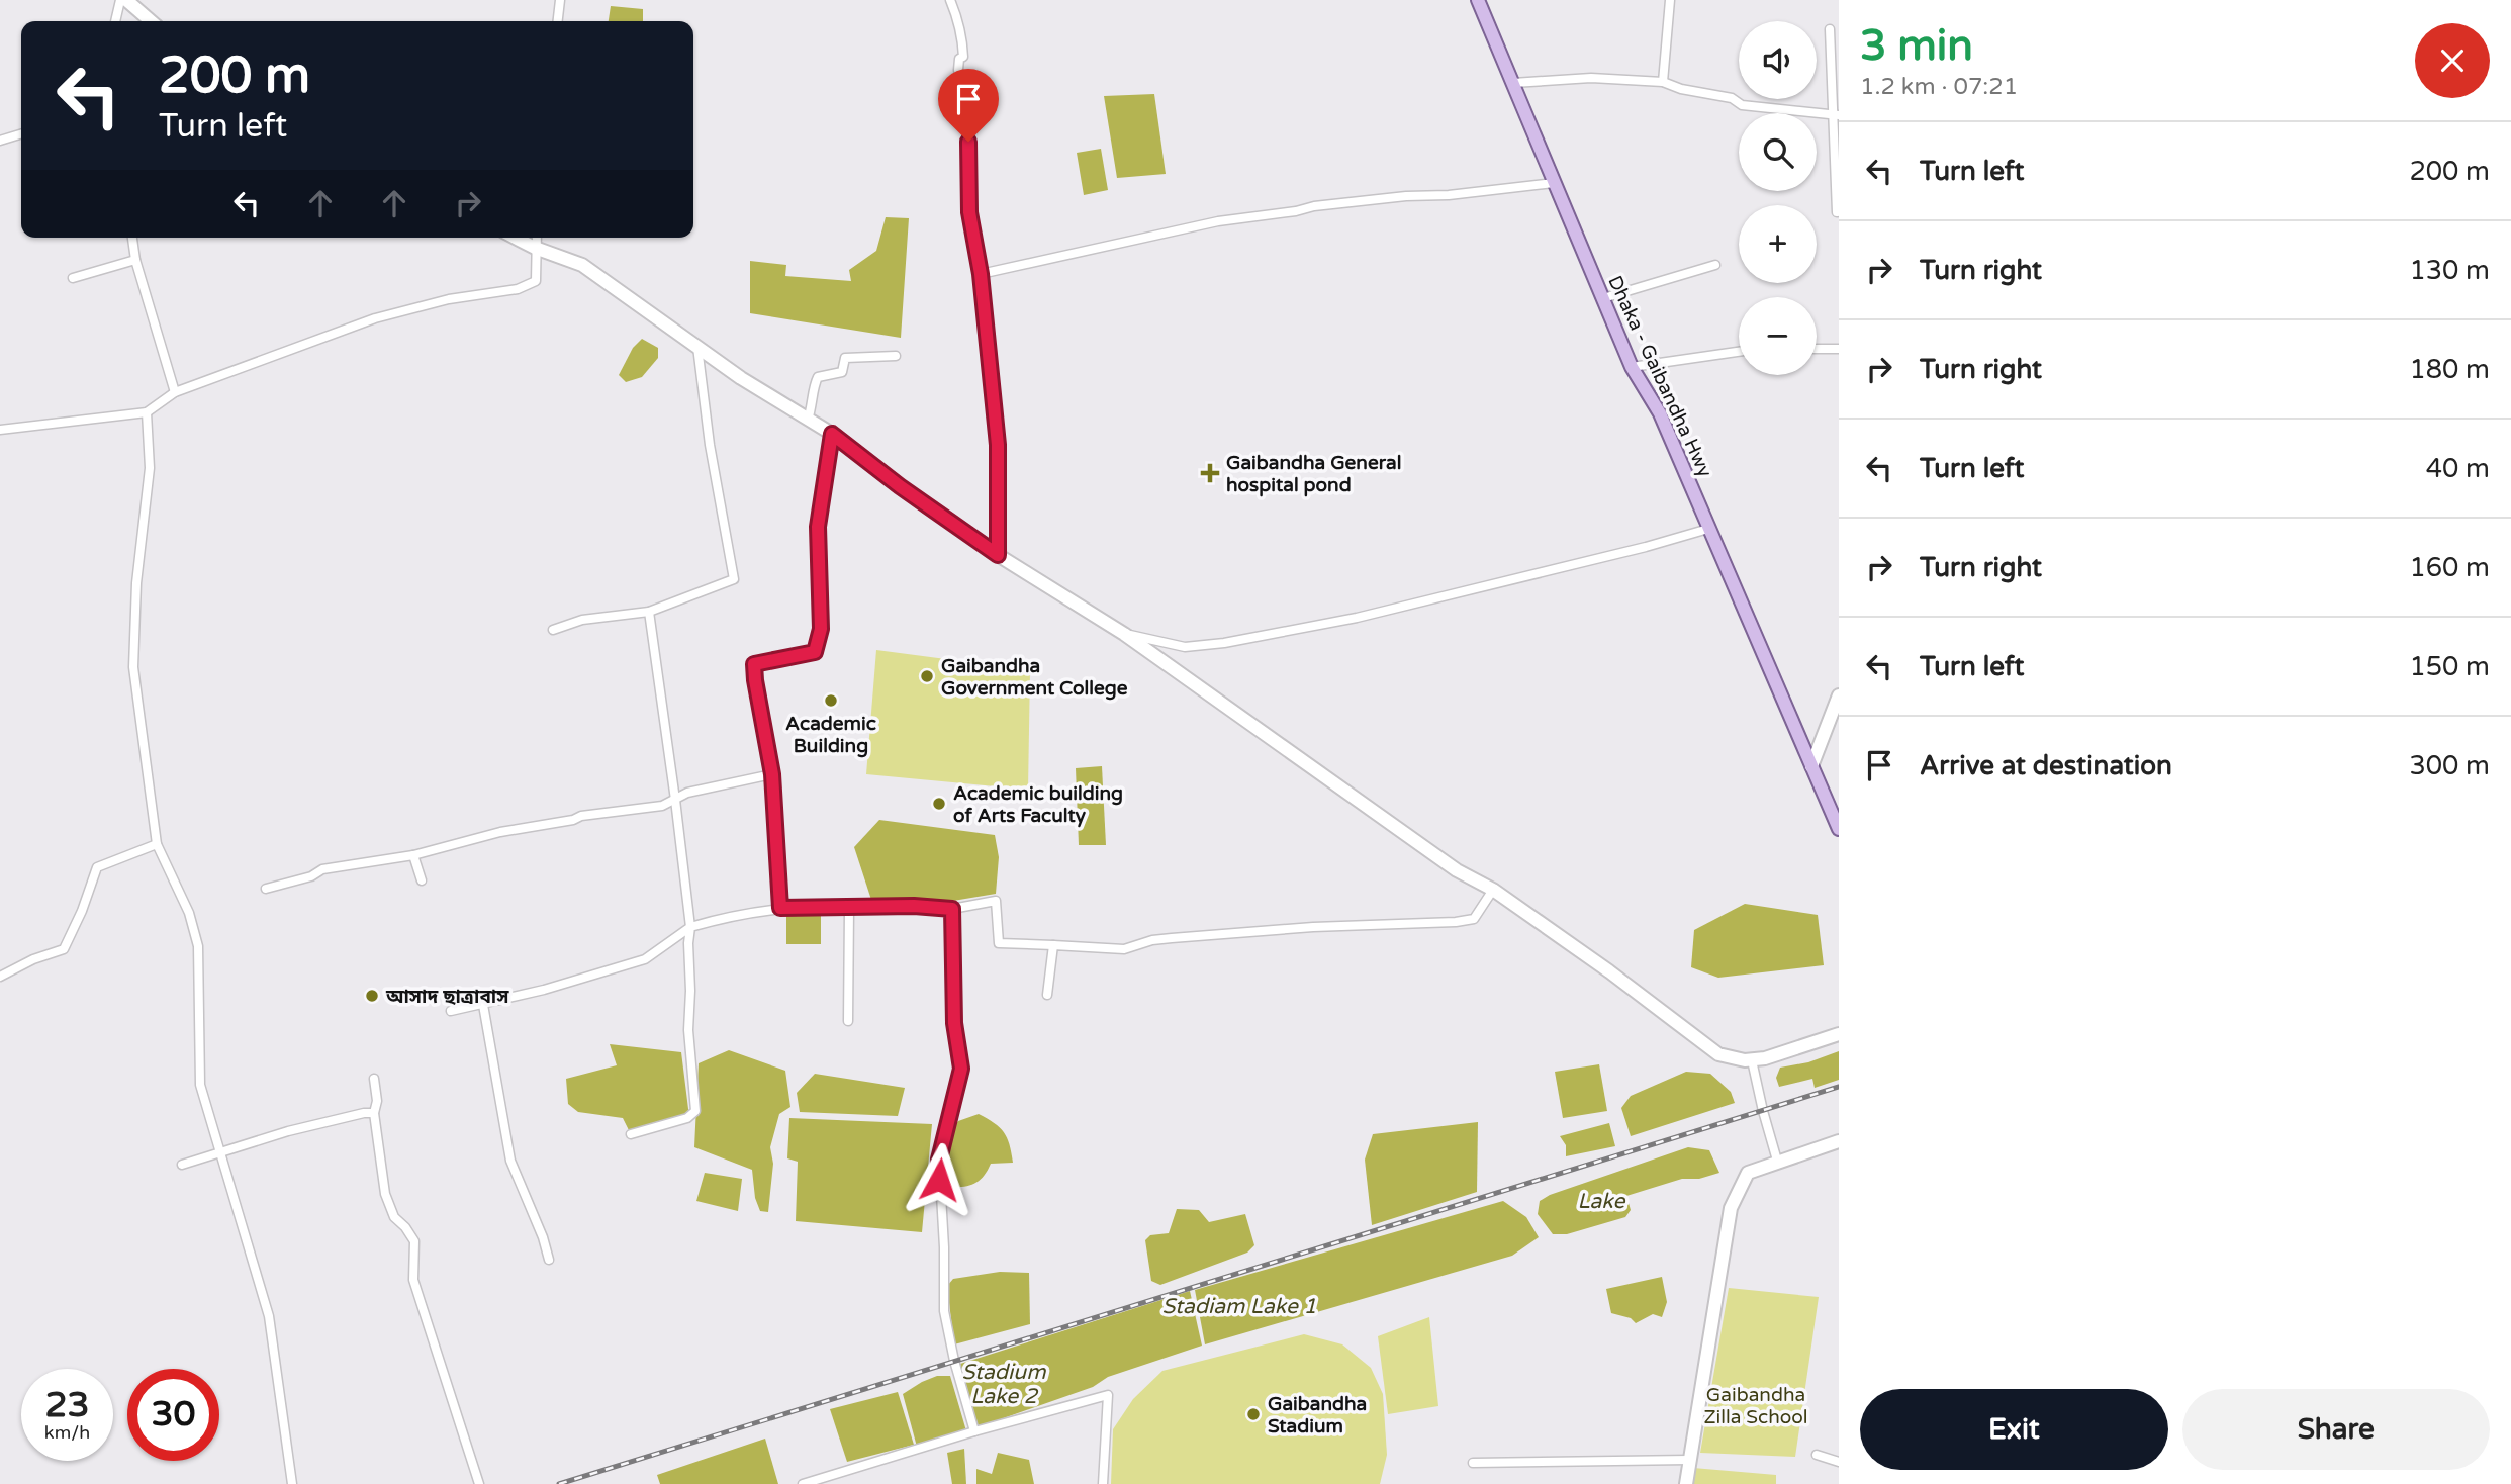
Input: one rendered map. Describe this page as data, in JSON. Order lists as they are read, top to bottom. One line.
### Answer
{"streets":{"main road":["Dhaka - Gaibandha Hwy"]},"water":["Lake","Stadiam Lake 1","Stadium Lake 2"],"parks":["Gaibandha Zilla School"],"places":{"health":["Gaibandha General hospital pond"],"other":["Gaibandha Government College","Academic Building","Academic building of Arts Faculty","আসাদ ছাত্রাবাস","Gaibandha Stadium"]},"page":{"heading":["3 min","1.2 km · 07:21"],"map_buttons":["+","−"],"turn":["200 m","Turn left"],"list":[{"name":"Turn left","value":"200 m"},{"name":"Turn right","value":"130 m"},{"name":"Turn right","value":"180 m"},{"name":"Turn left","value":"40 m"},{"name":"Turn right","value":"160 m"},{"name":"Turn left","value":"150 m"},{"name":"Arrive at destination","value":"300 m"}],"speed":"23 km/h","limit":"30","buttons":["Exit","Share"]}}
